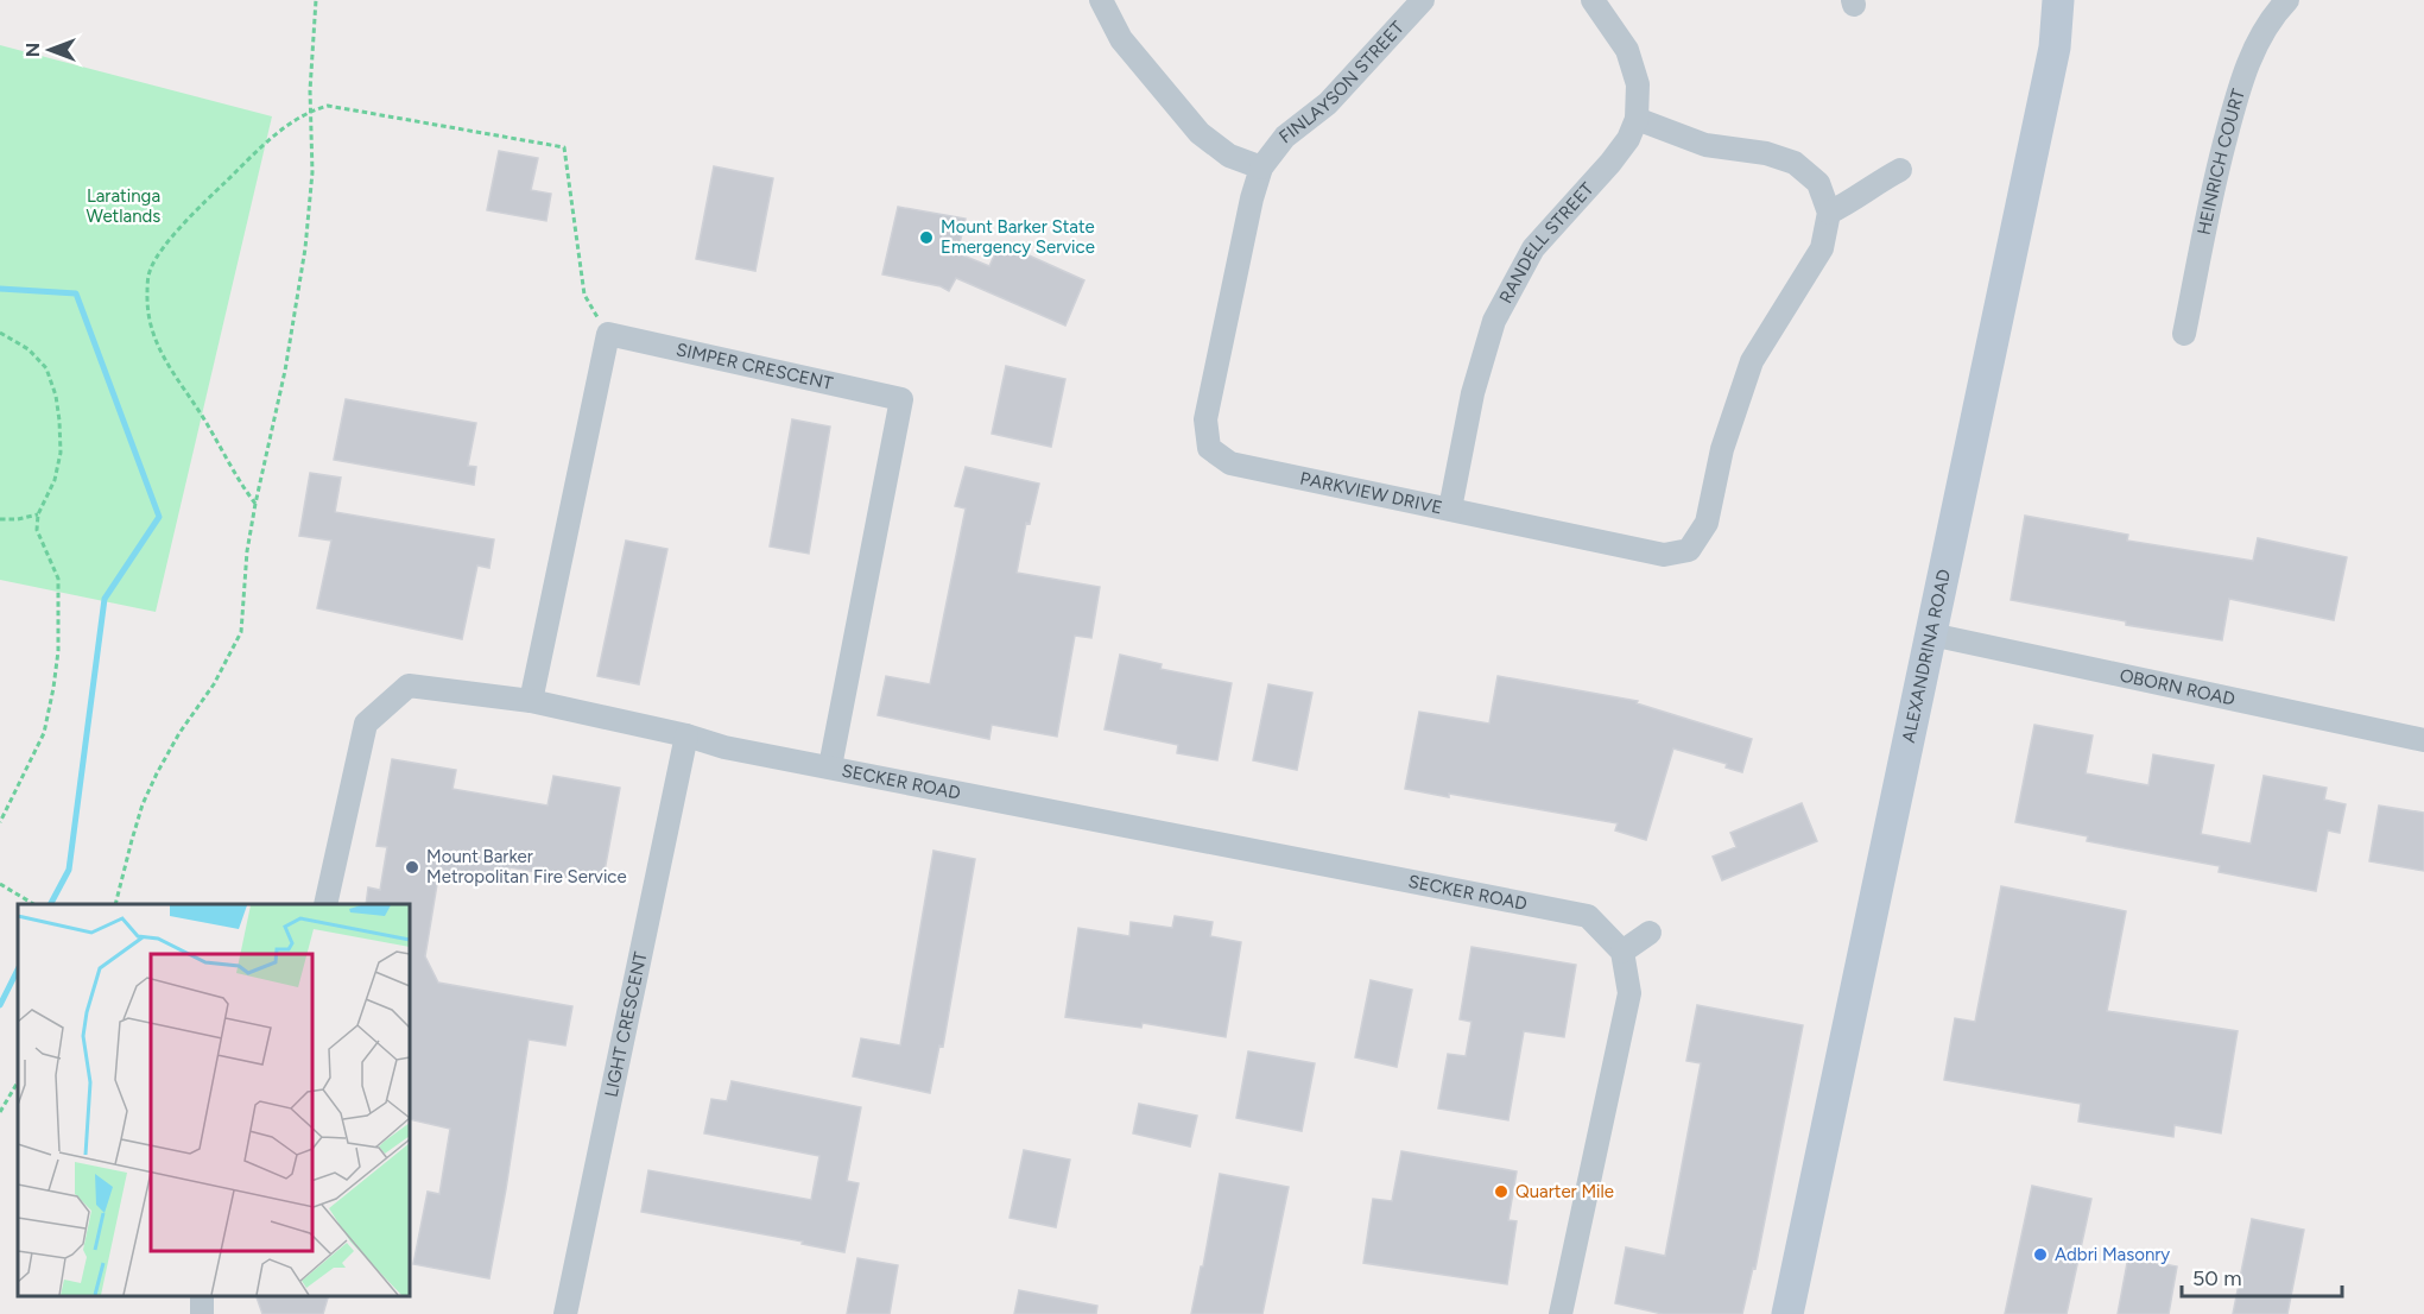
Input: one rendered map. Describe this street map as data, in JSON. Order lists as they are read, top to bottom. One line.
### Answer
{"streets":{"main road":["ALEXANDRINA ROAD"],"street":["FINLAYSON STREET","HEINRICH COURT","RANDELL STREET","SIMPER CRESCENT","PARKVIEW DRIVE","OBORN ROAD","SECKER ROAD","LIGHT CRESCENT"]},"crossings":[["FINLAYSON STREET","PARKVIEW DRIVE"],["RANDELL STREET","PARKVIEW DRIVE"],["SIMPER CRESCENT","SECKER ROAD"],["ALEXANDRINA ROAD","OBORN ROAD"],["SECKER ROAD","LIGHT CRESCENT"]],"parks":["Laratinga Wetlands"],"places":["Mount Barker State Emergency Service","Mount Barker Metropolitan Fire Service","Quarter Mile","Adbri Masonry"],"scale_bar":"50 m","north":"left"}
